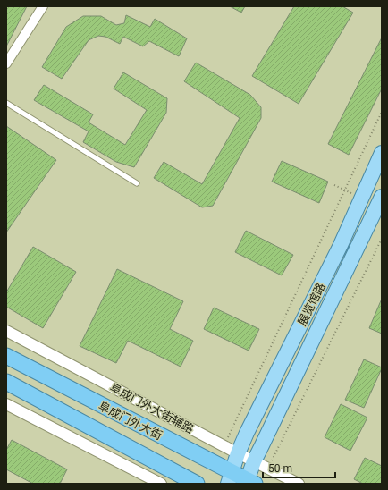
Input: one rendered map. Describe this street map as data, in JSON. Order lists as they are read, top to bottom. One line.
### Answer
{"streets":{"highway":["阜成门外大街"],"main road":["展览馆路"],"street":["阜成门外大街辅路"]},"crossings":[["展览馆路","阜成门外大街辅路"],["展览馆路","阜成门外大街"]],"scale_bar":"50 m"}
